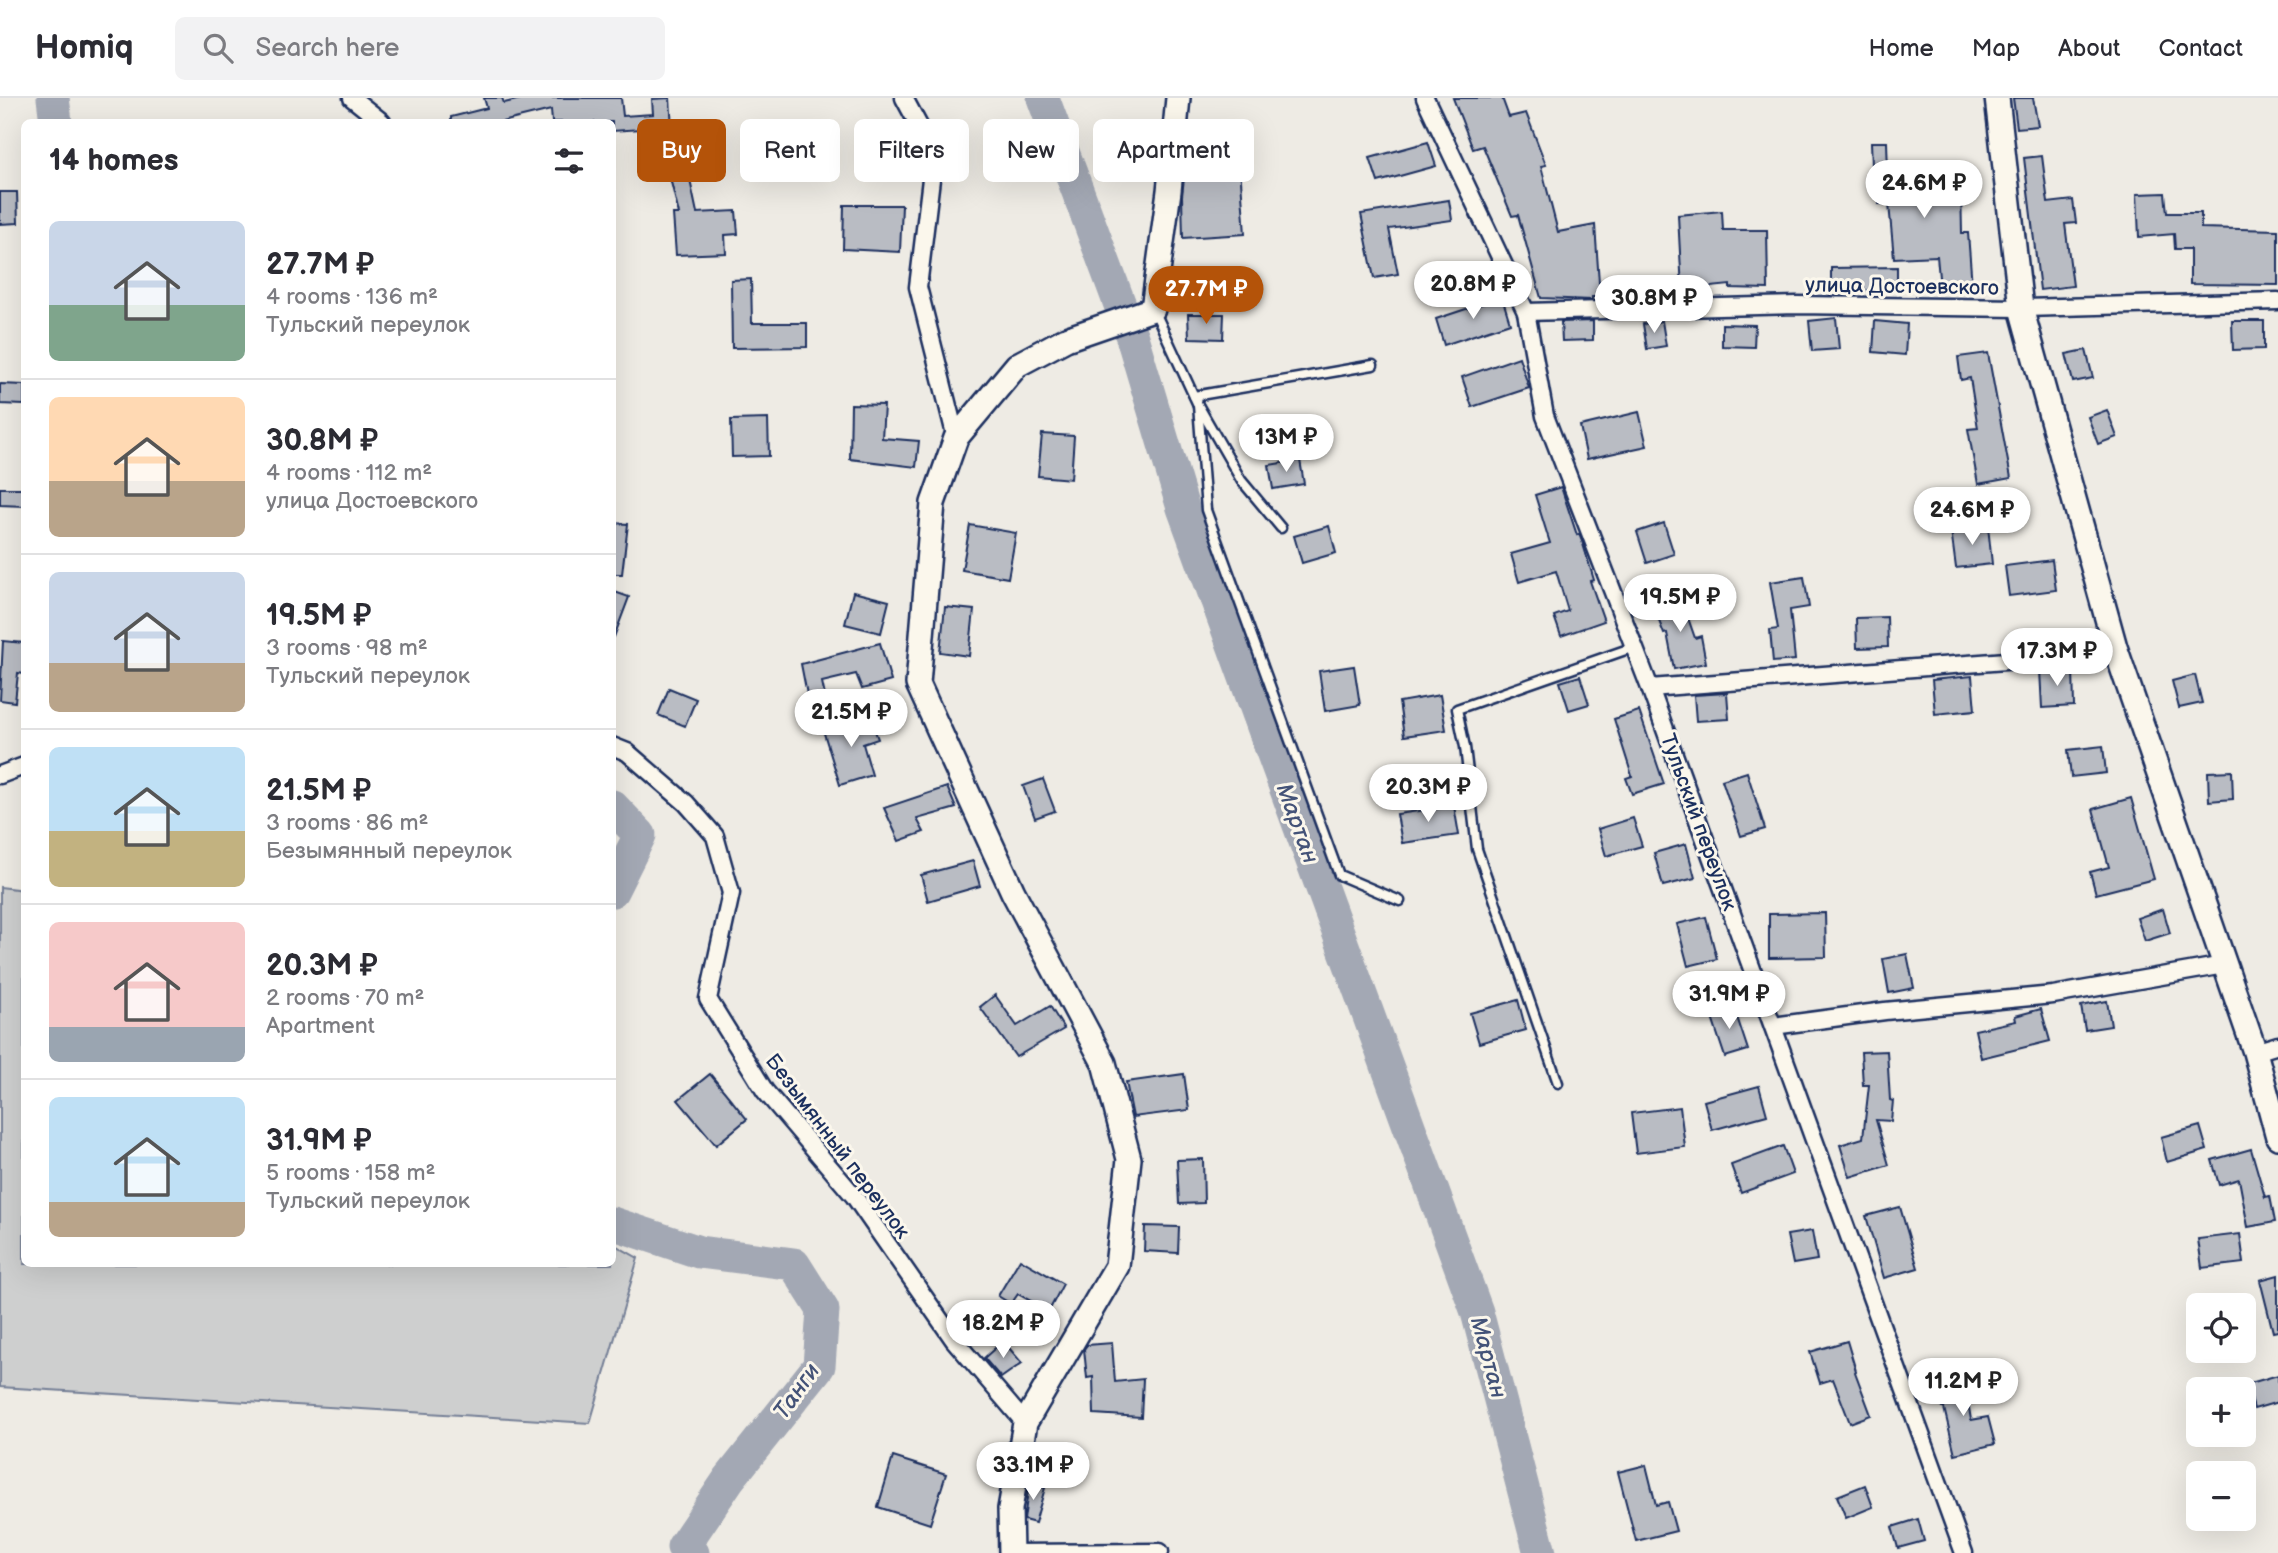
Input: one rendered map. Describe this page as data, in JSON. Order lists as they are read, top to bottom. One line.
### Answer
{"streets":{"street":["улица Достоевского","Тульский переулок","Безымянный переулок"]},"crossings":[["улица Достоевского","Тульский переулок"]],"water":["Мартан","Танги"],"page":{"header":"Homiq","search":"Search here","nav":["Home","Map","About","Contact"],"chip":["Buy","Rent","Filters","New","Apartment"],"heading":"14 homes","price":["24.6M ₽","20.8M ₽","27.7M ₽","30.8M ₽","13M ₽","24.6M ₽","19.5M ₽","17.3M ₽","21.5M ₽","20.3M ₽","31.9M ₽","18.2M ₽","11.2M ₽","33.1M ₽"],"list":[{"name":"27.7M ₽","note":"4 rooms · 136 m² · Тульский переулок"},{"name":"30.8M ₽","note":"4 rooms · 112 m² · улица Достоевского"},{"name":"19.5M ₽","note":"3 rooms · 98 m² · Тульский переулок"},{"name":"21.5M ₽","note":"3 rooms · 86 m² · Безымянный переулок"},{"name":"20.3M ₽","note":"2 rooms · 70 m² · Apartment"},{"name":"31.9M ₽","note":"5 rooms · 158 m² · Тульский переулок"}],"map_buttons":["+","−"]}}
